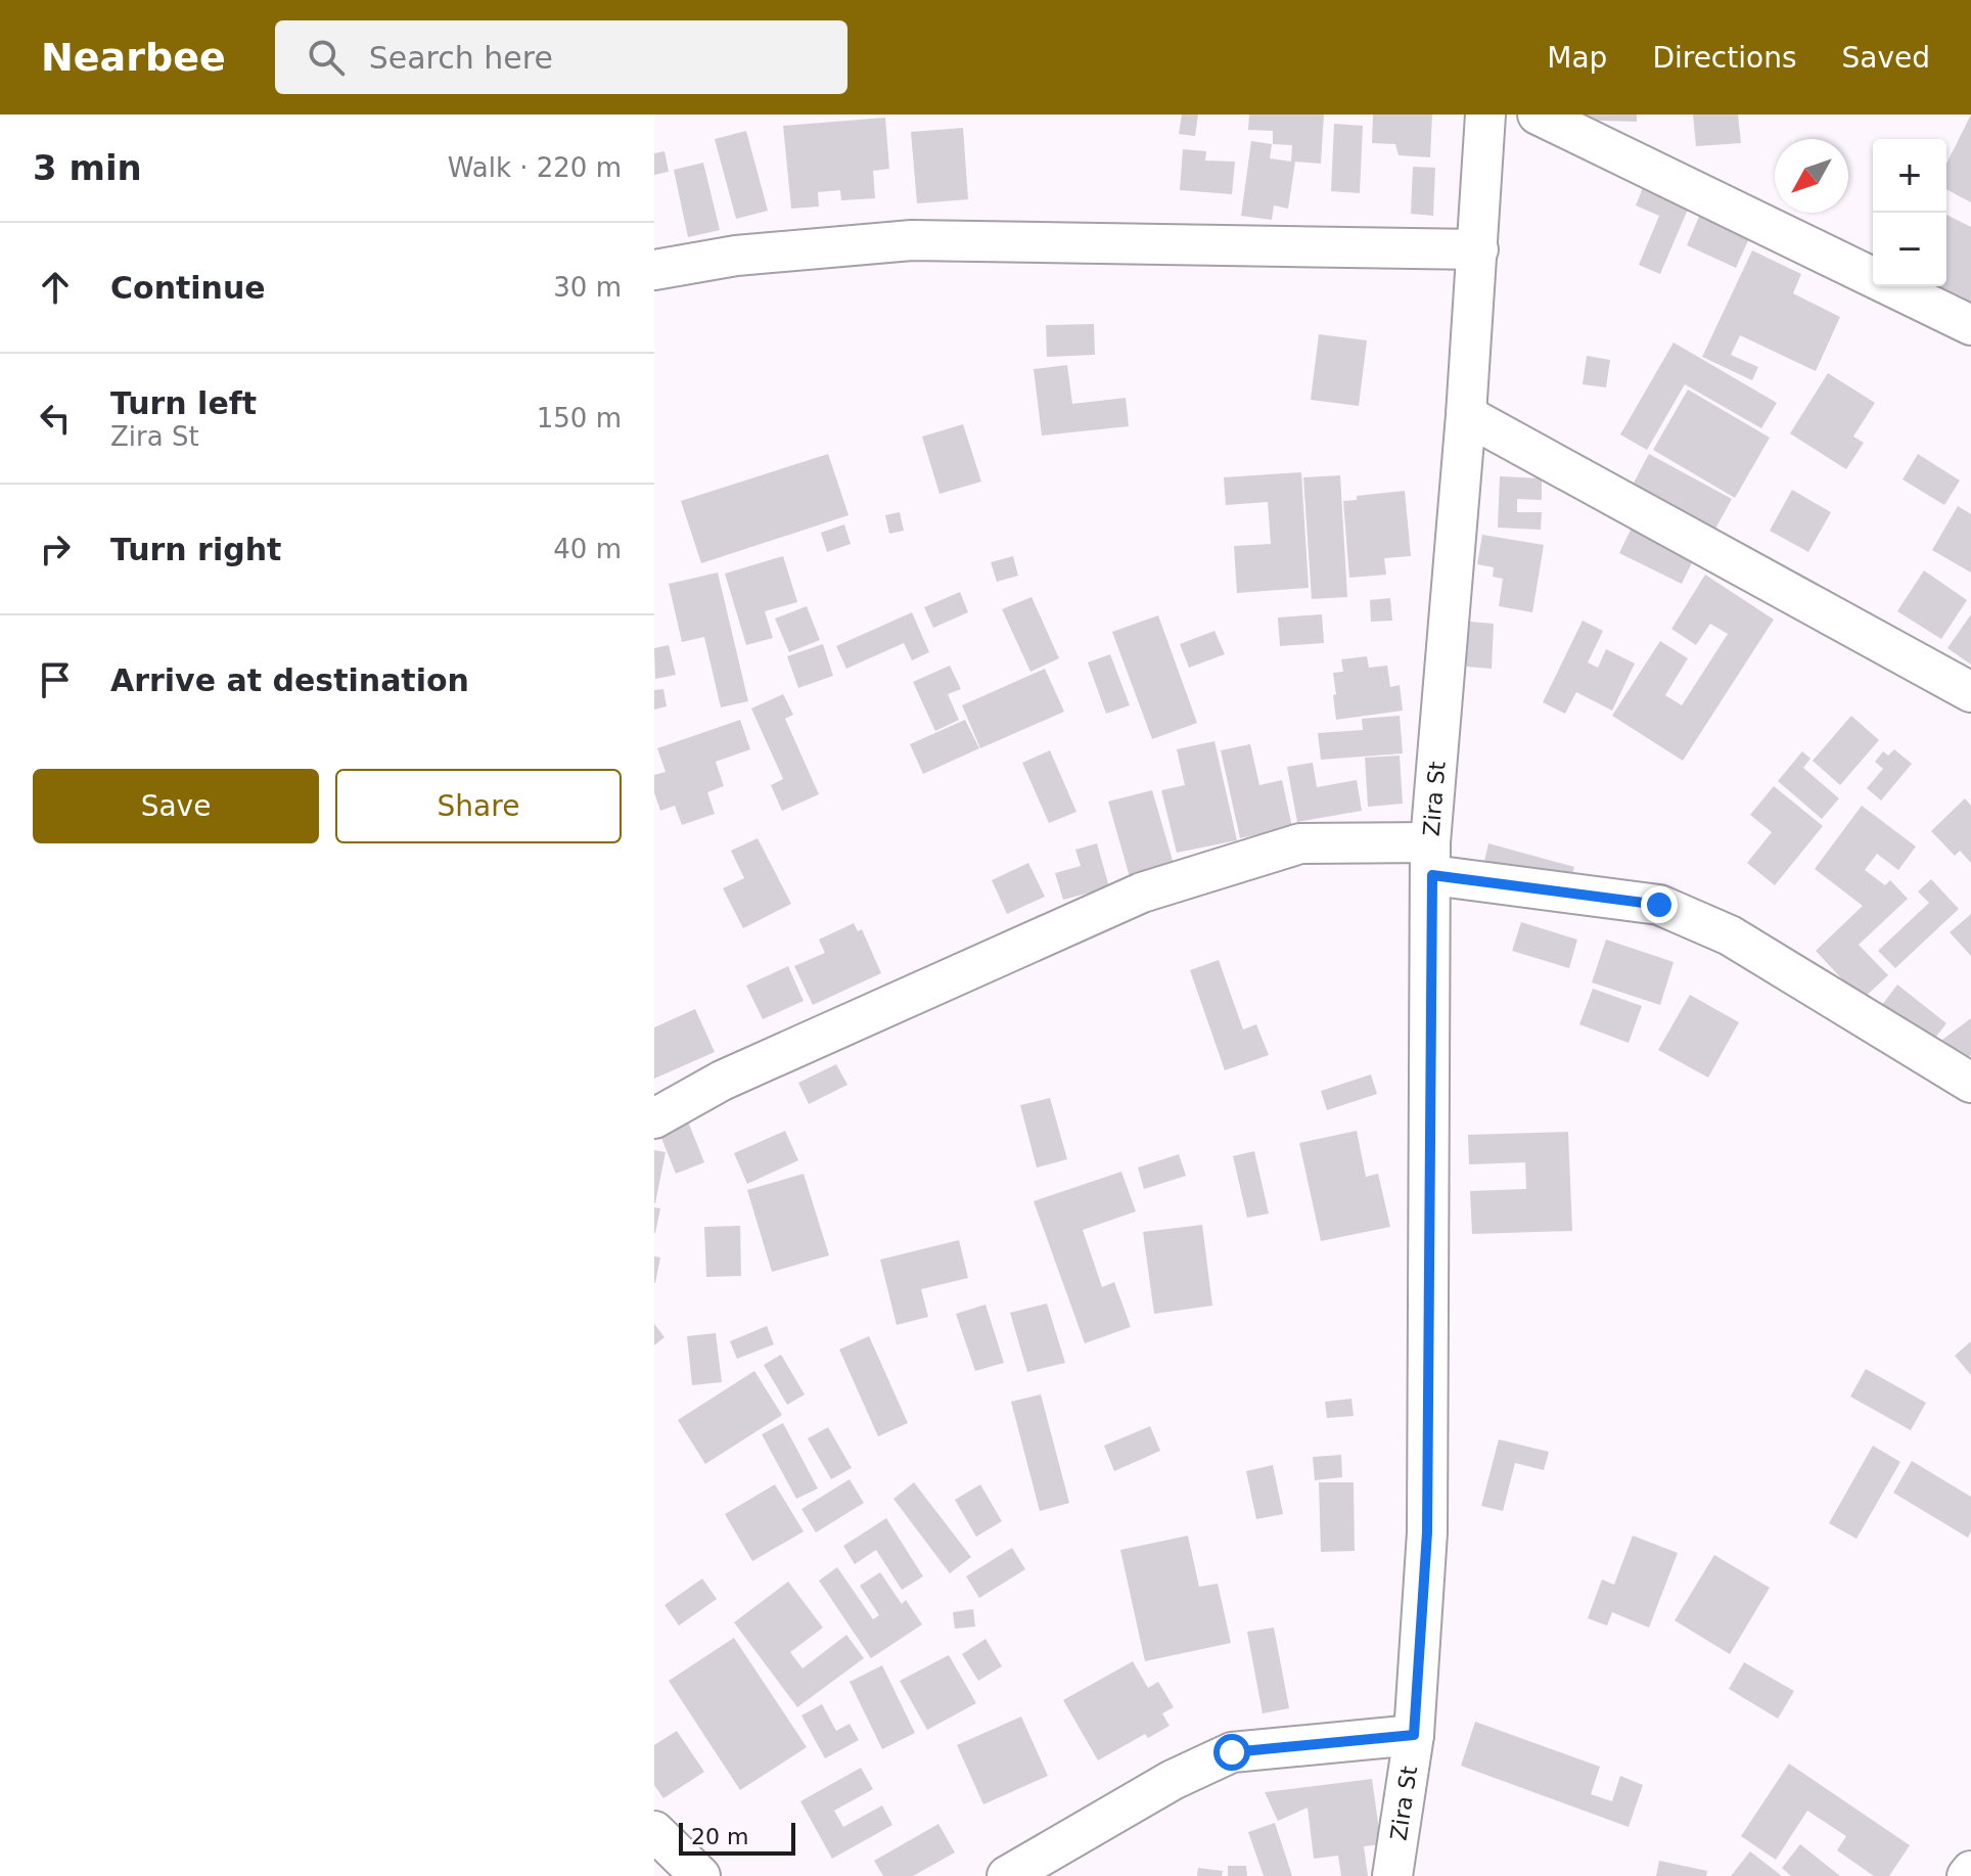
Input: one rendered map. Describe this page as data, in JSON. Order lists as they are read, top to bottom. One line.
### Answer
{"streets":{"street":["Zira St"]},"scale_bar":"20 m","north":"bottom left","page":{"header":"Nearbee","search":"Search here","nav":["Map","Directions","Saved"],"heading":["3 min","Walk · 220 m"],"map_buttons":["+","−"],"list":[["Continue","30 m"],["Turn left","Zira St","150 m"],["Turn right","40 m"],"Arrive at destination"],"buttons":["Save","Share"],"scale":"20 m"}}
